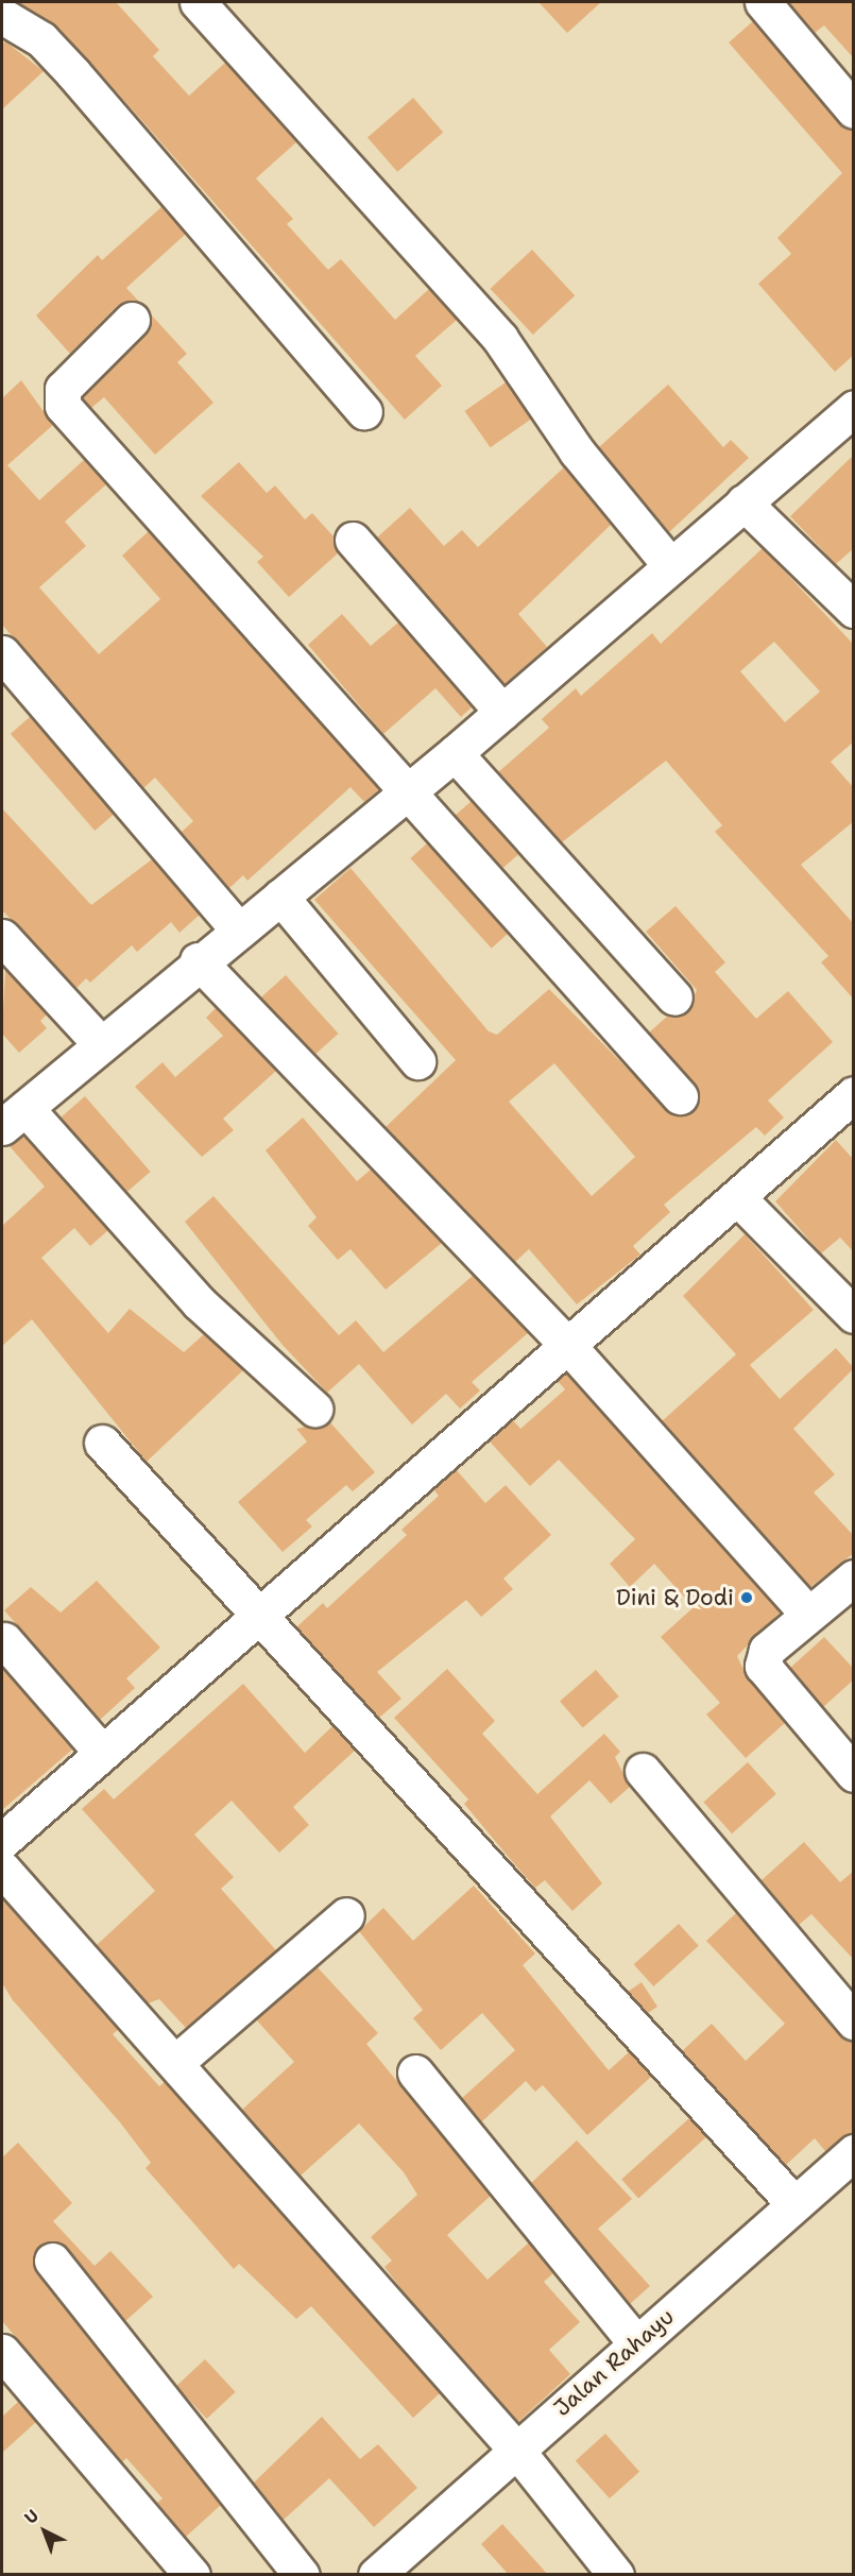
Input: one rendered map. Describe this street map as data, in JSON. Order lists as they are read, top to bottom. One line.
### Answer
{"streets":{"street":["Jalan Rahayu"]},"places":["Dini & Dodi"],"north":"top left"}
